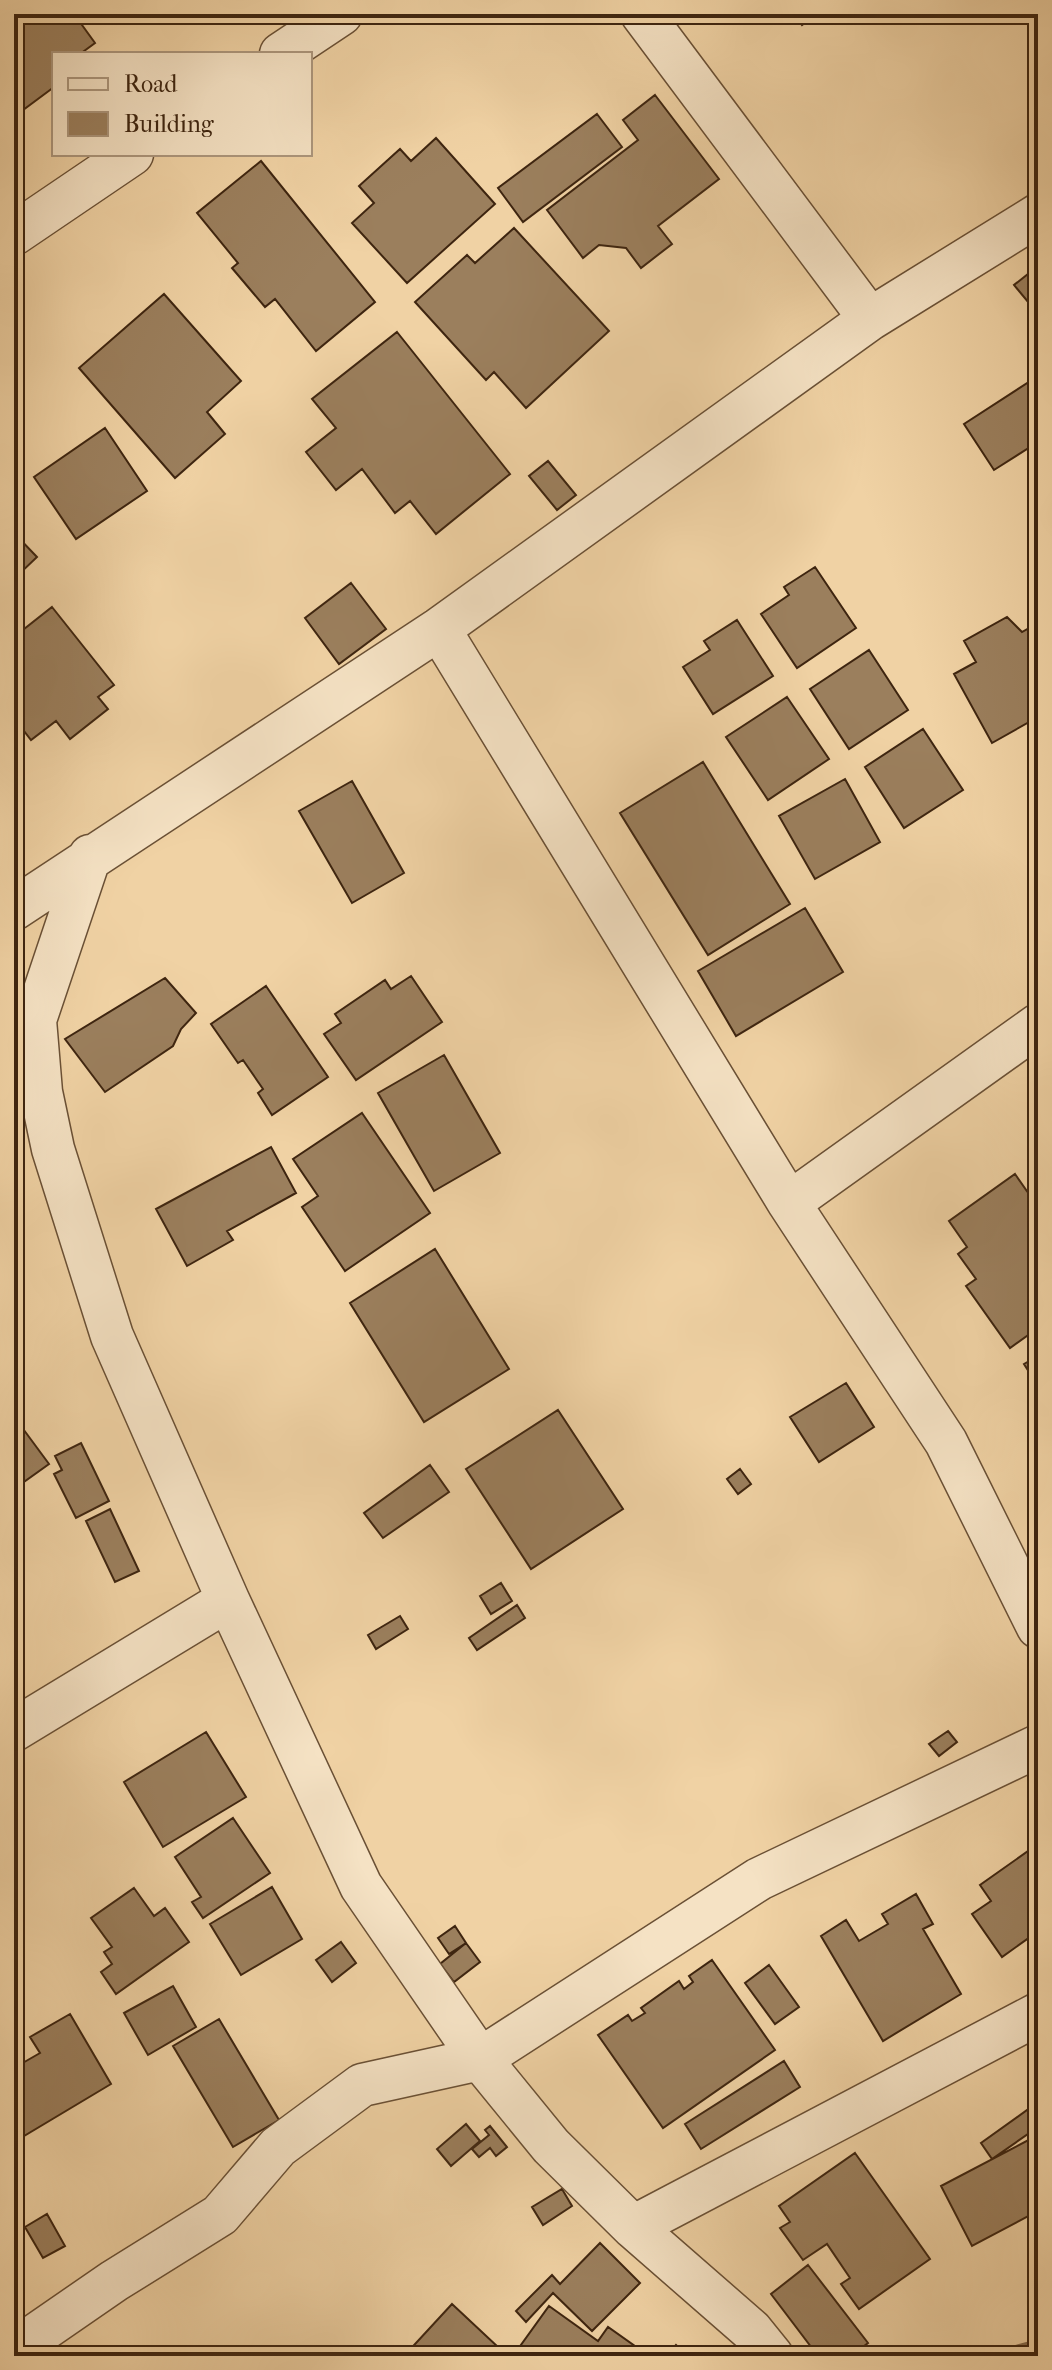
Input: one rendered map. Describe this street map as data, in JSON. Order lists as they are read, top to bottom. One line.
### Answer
{"legend":["Road","Building"]}
